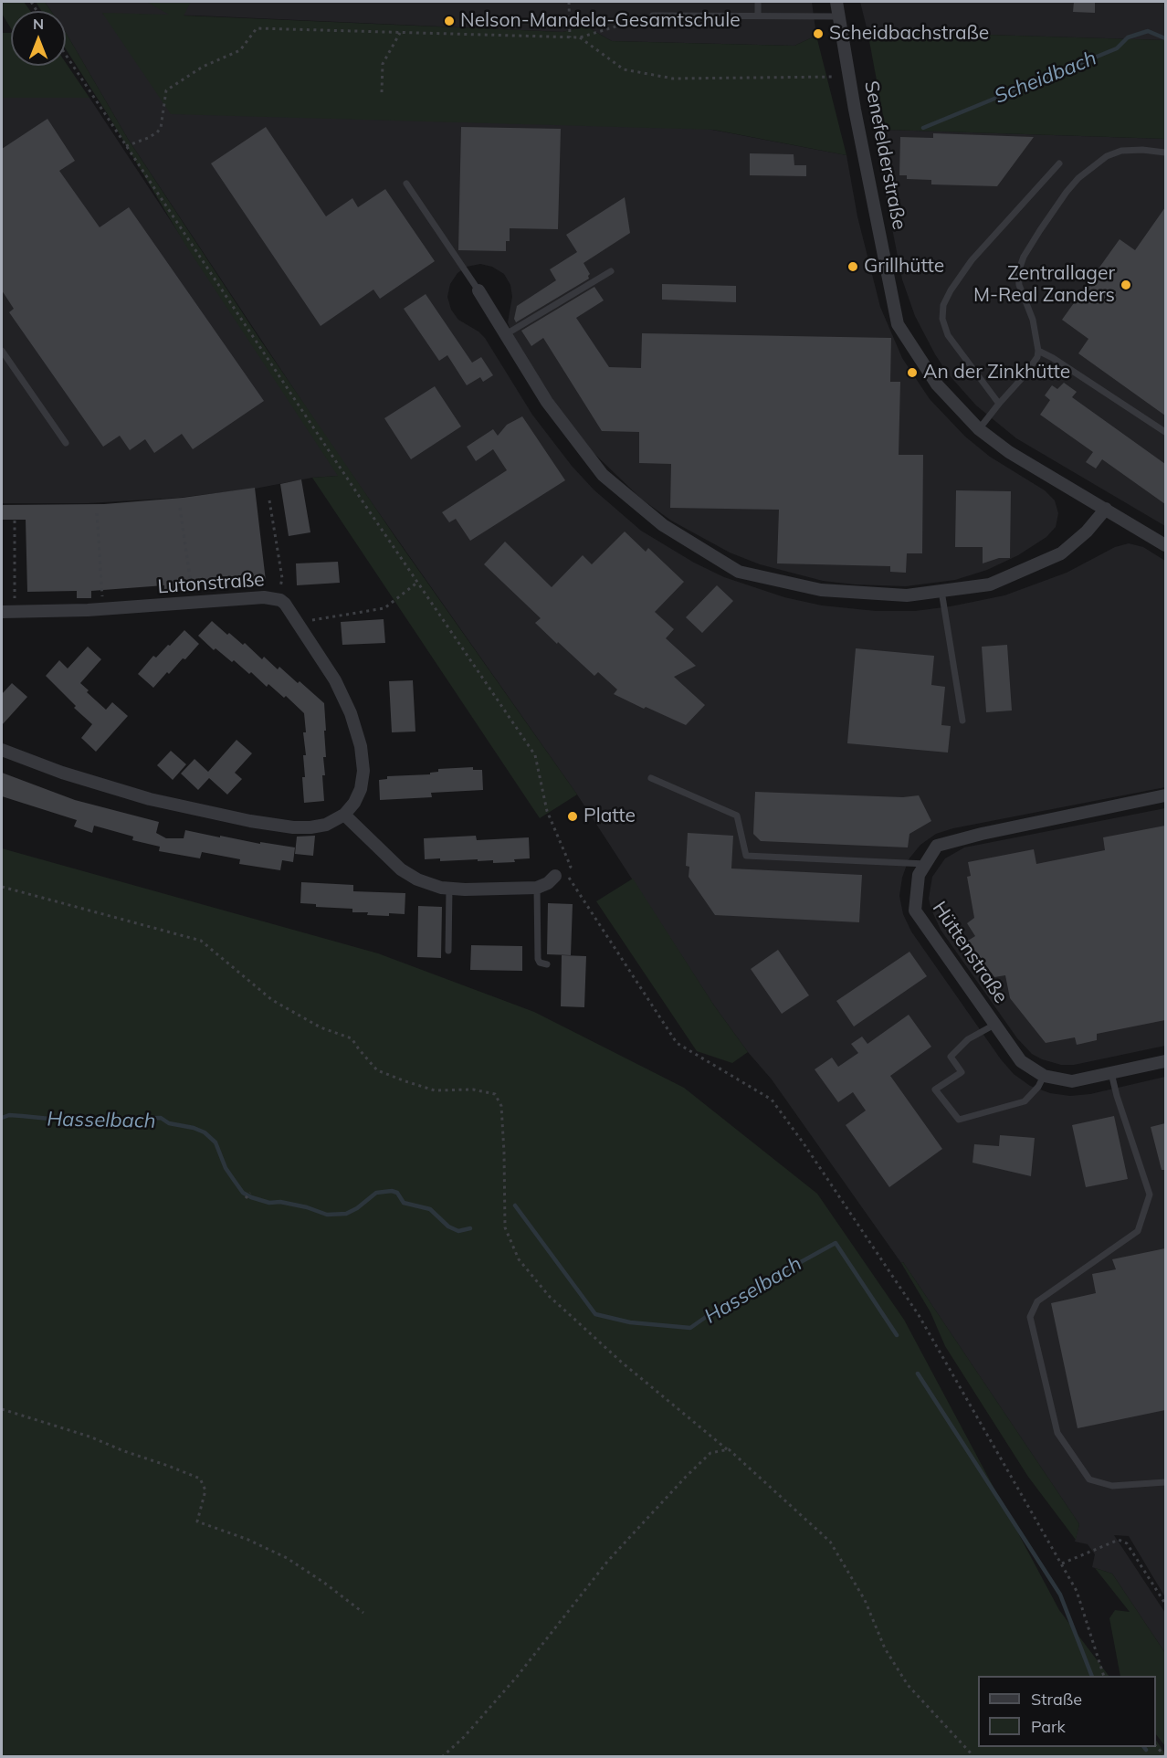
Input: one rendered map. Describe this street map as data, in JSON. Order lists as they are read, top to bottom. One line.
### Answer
{"streets":{"street":["Senefelderstraße","Lutonstraße","Hüttenstraße"]},"water":["Scheidbach","Hasselbach"],"places":["Nelson-Mandela-Gesamtschule","Scheidbachstraße","Grillhütte","Zentrallager M-Real Zanders","An der Zinkhütte","Platte"],"legend":["Straße","Park"],"north":"top"}
